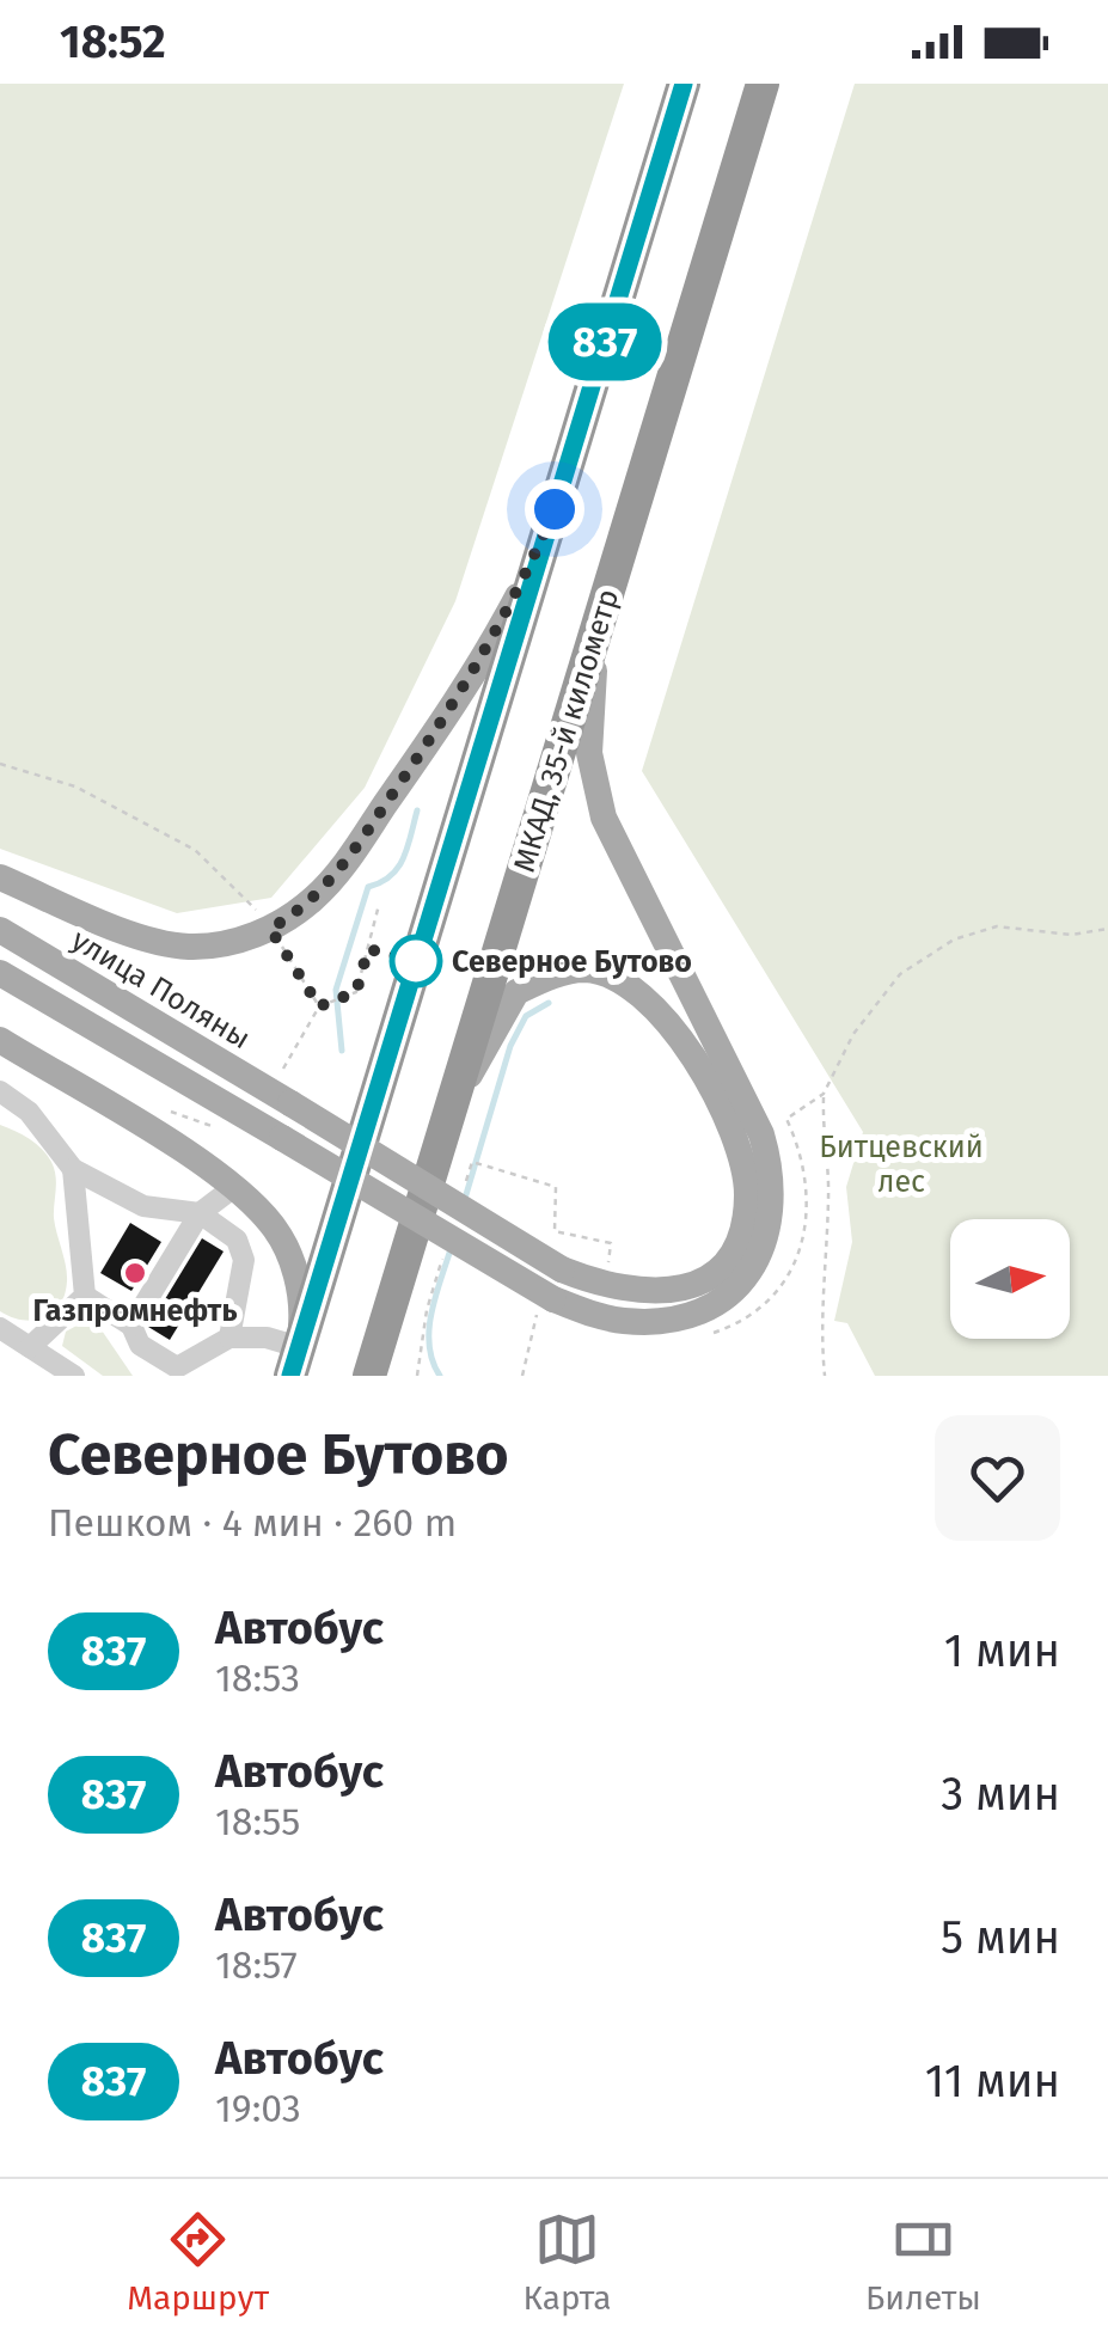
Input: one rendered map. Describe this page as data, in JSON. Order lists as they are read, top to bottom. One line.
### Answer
{"streets":{"highway":["МКАД, 35-й километр"],"main road":["улица Поляны"]},"crossings":[["МКАД, 35-й километр","улица Поляны"]],"parks":["Битцевский лес"],"places":["Северное Бутово","Газпромнефть"],"lines":["bus line 837"],"north":"right","page":{"status":"18:52","on_map":"837","heading":["Северное Бутово","Пешком · 4 мин · 260 m"],"list":[{"mark":"837","name":"Автобус","note":"18:53","value":"1 мин"},{"mark":"837","name":"Автобус","note":"18:55","value":"3 мин"},{"mark":"837","name":"Автобус","note":"18:57","value":"5 мин"},{"mark":"837","name":"Автобус","note":"19:03","value":"11 мин"}],"tabs":["Маршрут","Карта","Билеты"]}}
